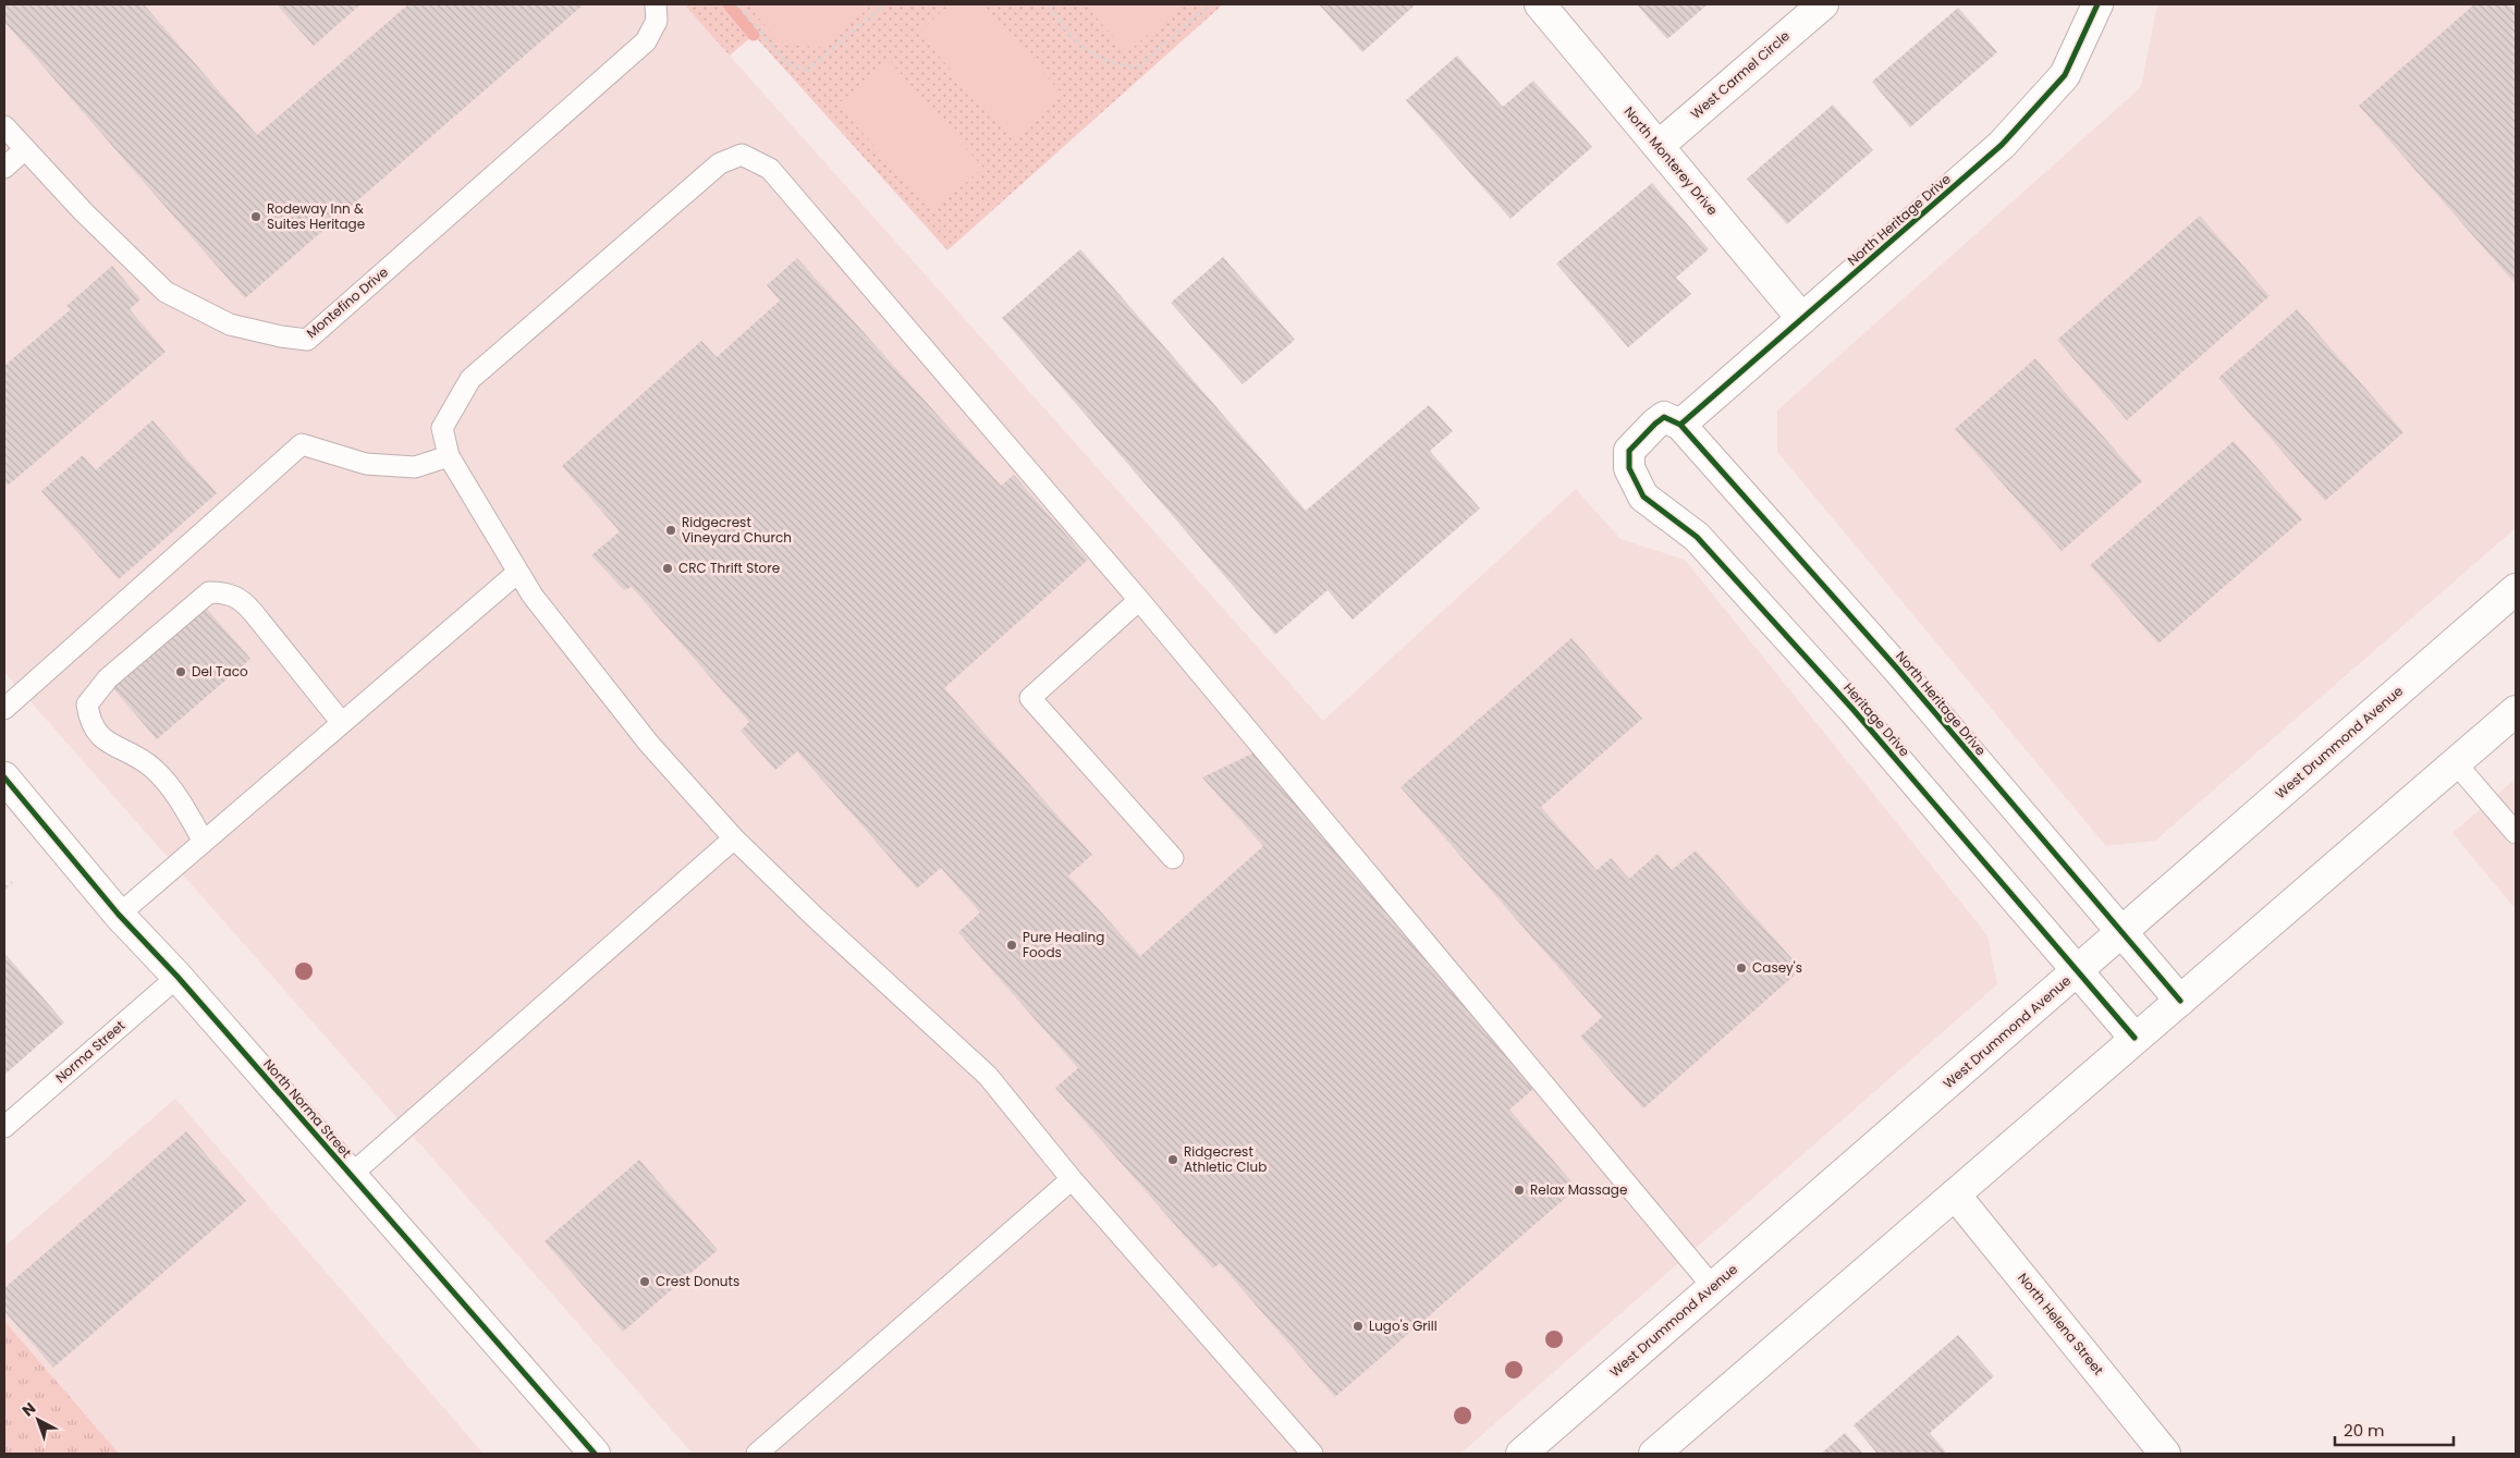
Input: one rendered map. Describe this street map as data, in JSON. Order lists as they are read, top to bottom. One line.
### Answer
{"streets":{"street":["West Carmel Circle","North Monterey Drive","North Heritage Drive","Heritage Drive","West Drummond Avenue","North Norma Street","North Helena Street"],"lane":["Montefino Drive","Norma Street"]},"crossings":[["West Carmel Circle","North Monterey Drive"],["North Monterey Drive","North Heritage Drive"],["North Heritage Drive","Heritage Drive"],["North Heritage Drive","West Drummond Avenue"],["Heritage Drive","West Drummond Avenue"],["Norma Street","North Norma Street"]],"places":["Rodeway Inn & Suites Heritage","Ridgecrest Vineyard Church","CRC Thrift Store","Del Taco","Pure Healing Foods","Casey's","Ridgecrest Athletic Club","Relax Massage","Crest Donuts","Lugo's Grill"],"scale_bar":"20 m","north":"top left"}
